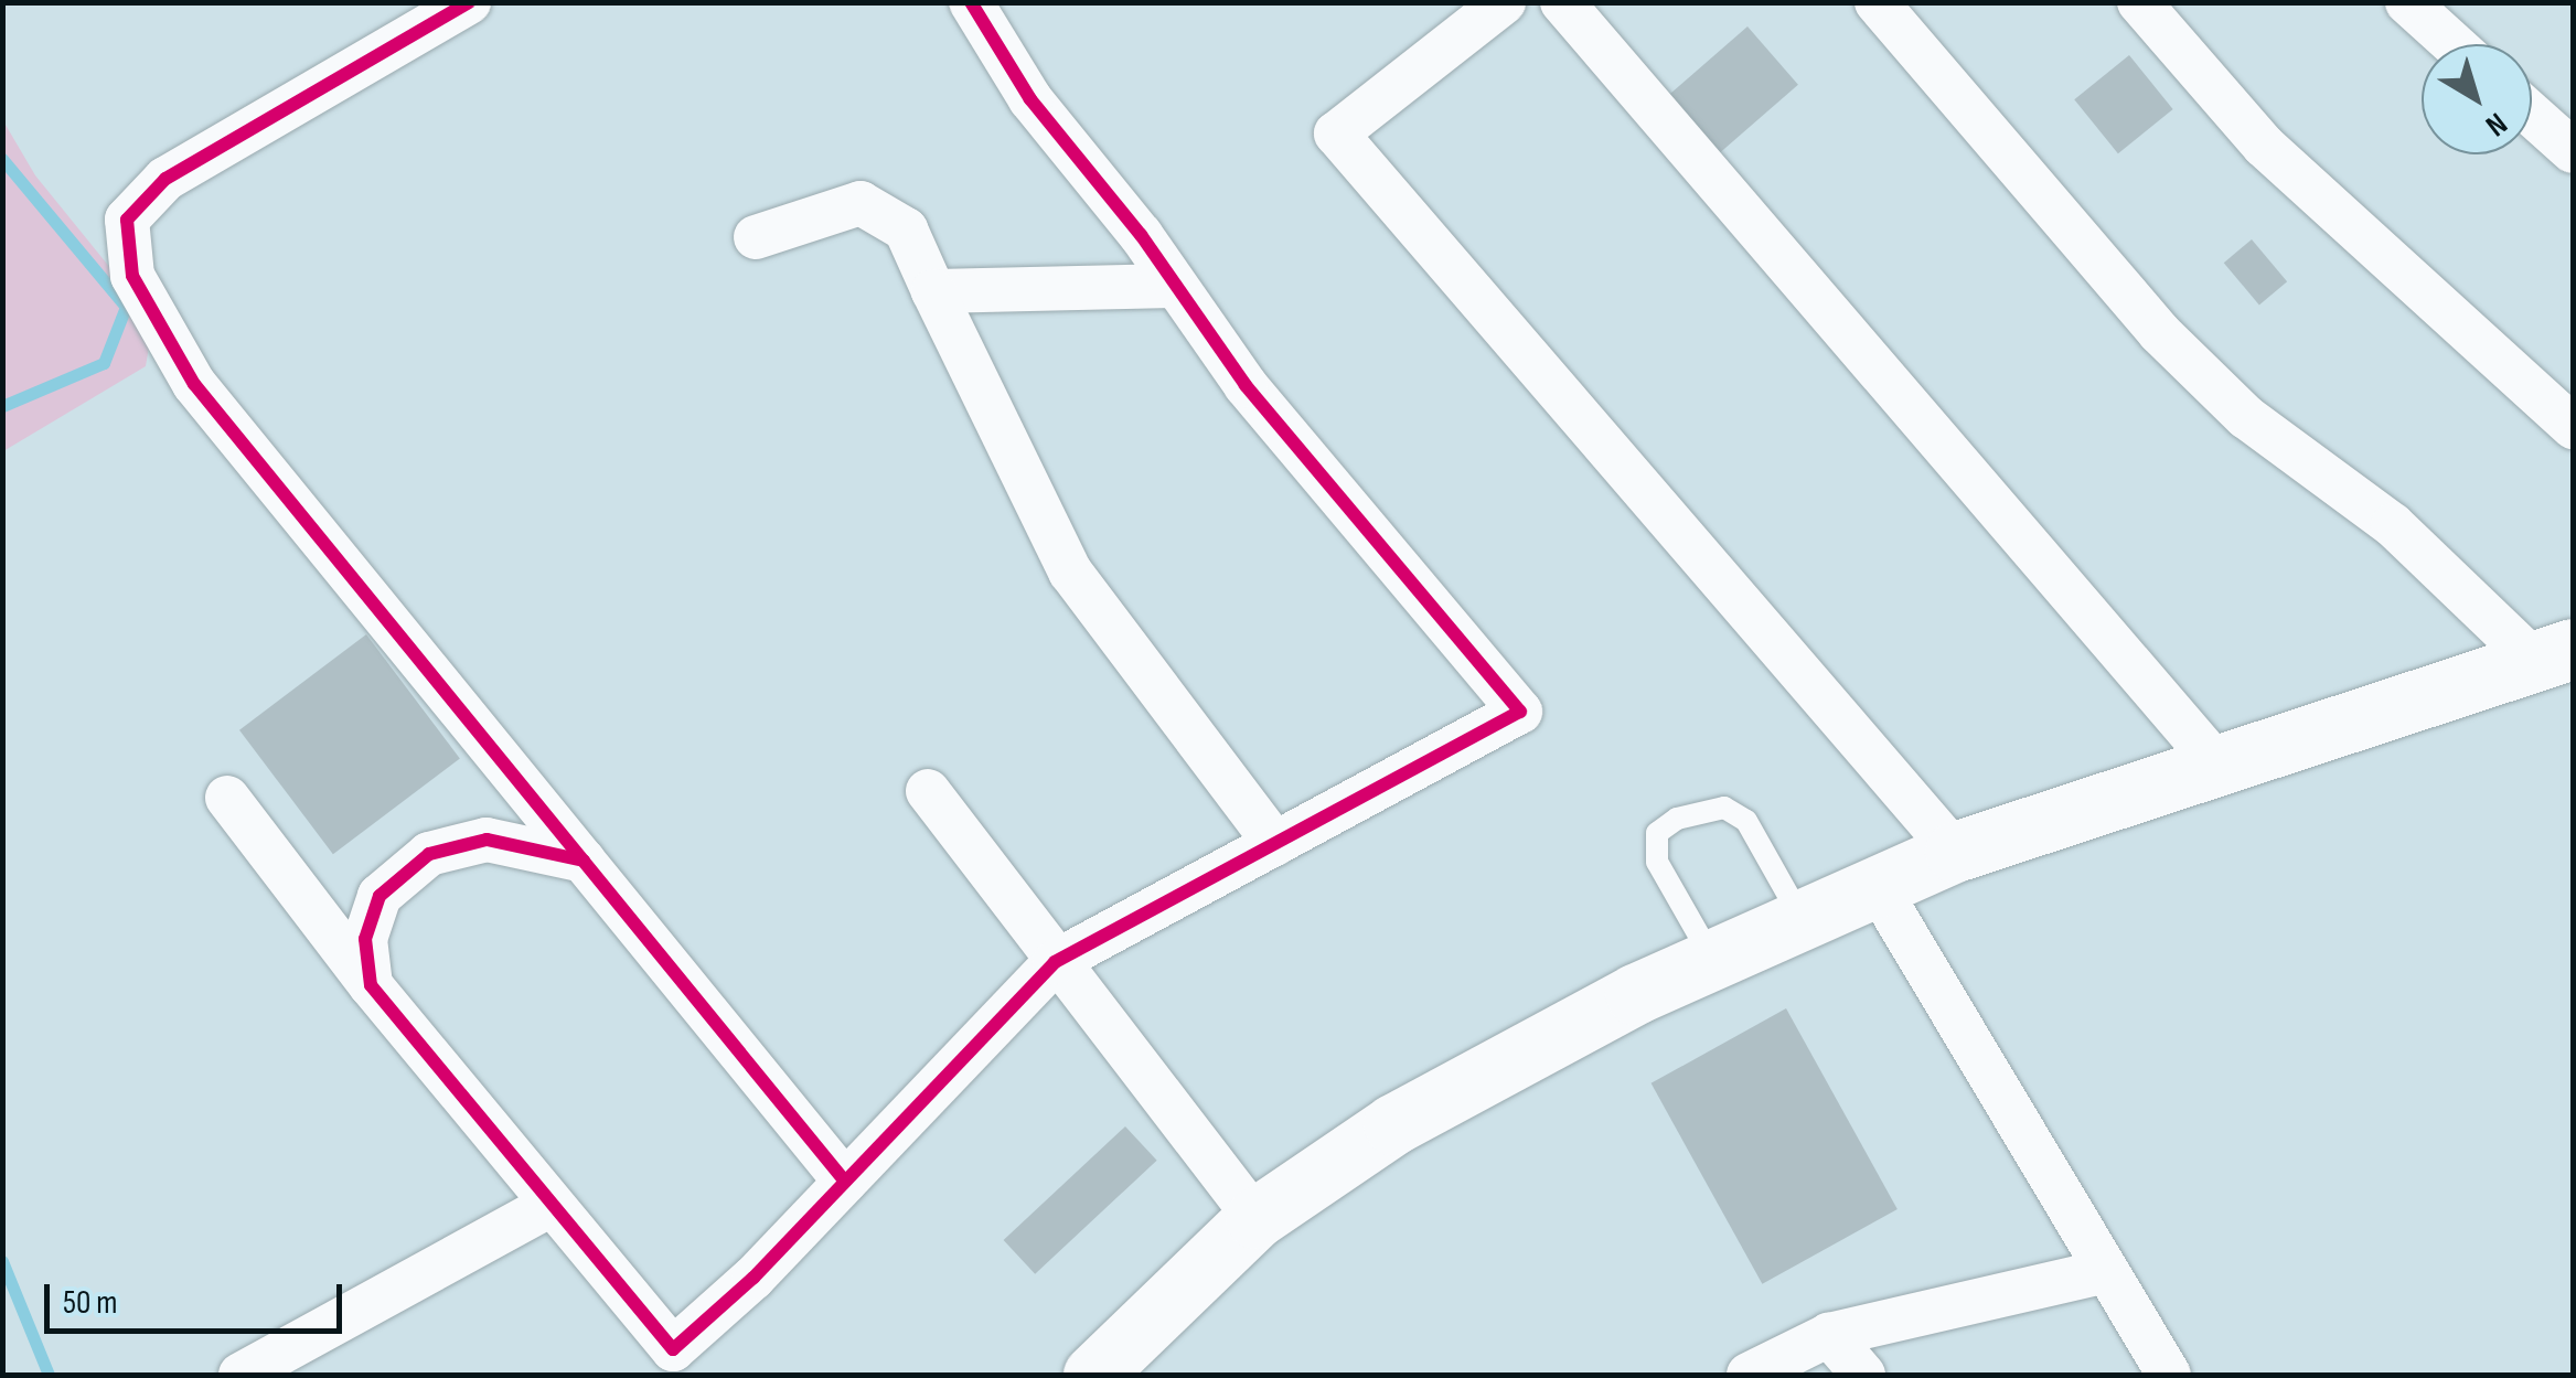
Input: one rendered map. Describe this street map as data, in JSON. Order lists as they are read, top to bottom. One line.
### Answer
{"scale_bar":"50 m","north":"bottom right"}
